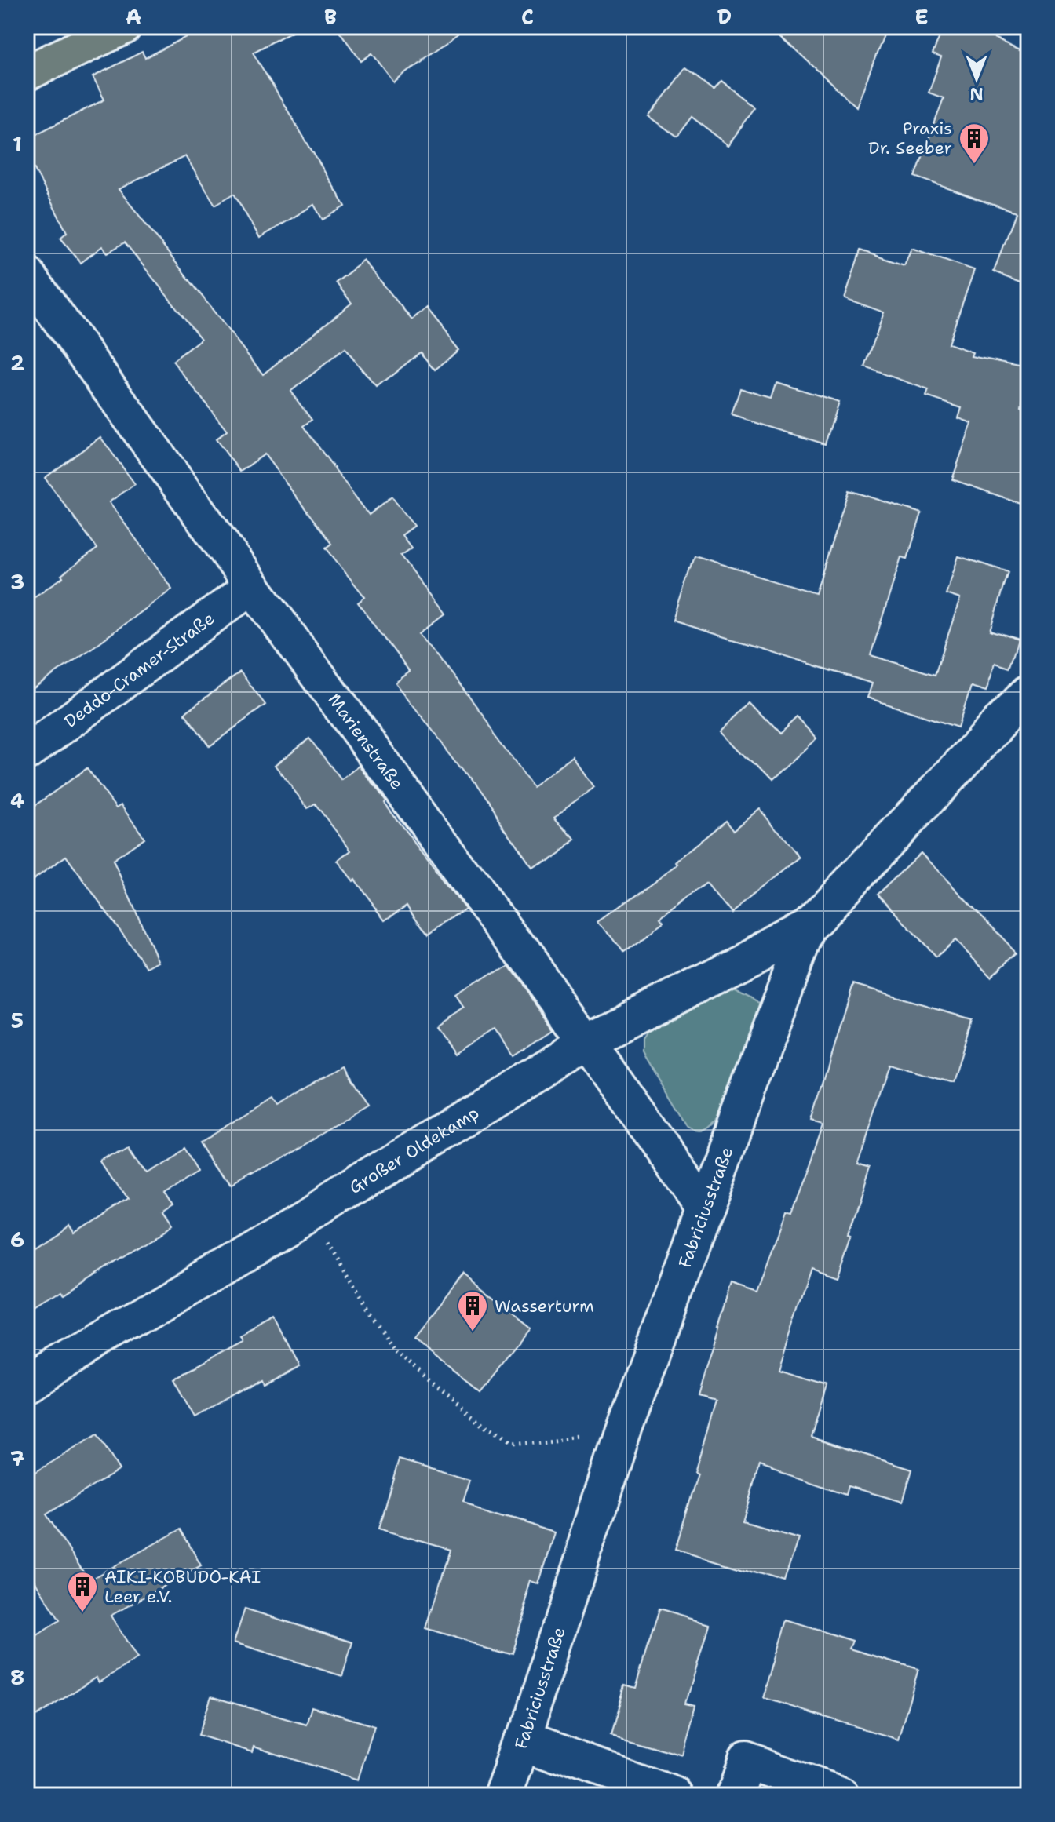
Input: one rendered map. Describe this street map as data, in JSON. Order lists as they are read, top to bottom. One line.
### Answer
{"streets":{"street":["Deddo-Cramer-Straße","Marienstraße","Großer Oldekamp","Fabriciusstraße"]},"crossings":[["Deddo-Cramer-Straße","Marienstraße"],["Marienstraße","Großer Oldekamp"],["Marienstraße","Fabriciusstraße"],["Großer Oldekamp","Fabriciusstraße"]],"places":{"building":["Praxis Dr. Seeber","Wasserturm","AIKI-KOBUDO-KAI Leer e.V."]},"north":"bottom","grid":{"columns":["A","B","C","D","E"],"rows":["1","2","3","4","5","6","7","8"]}}
